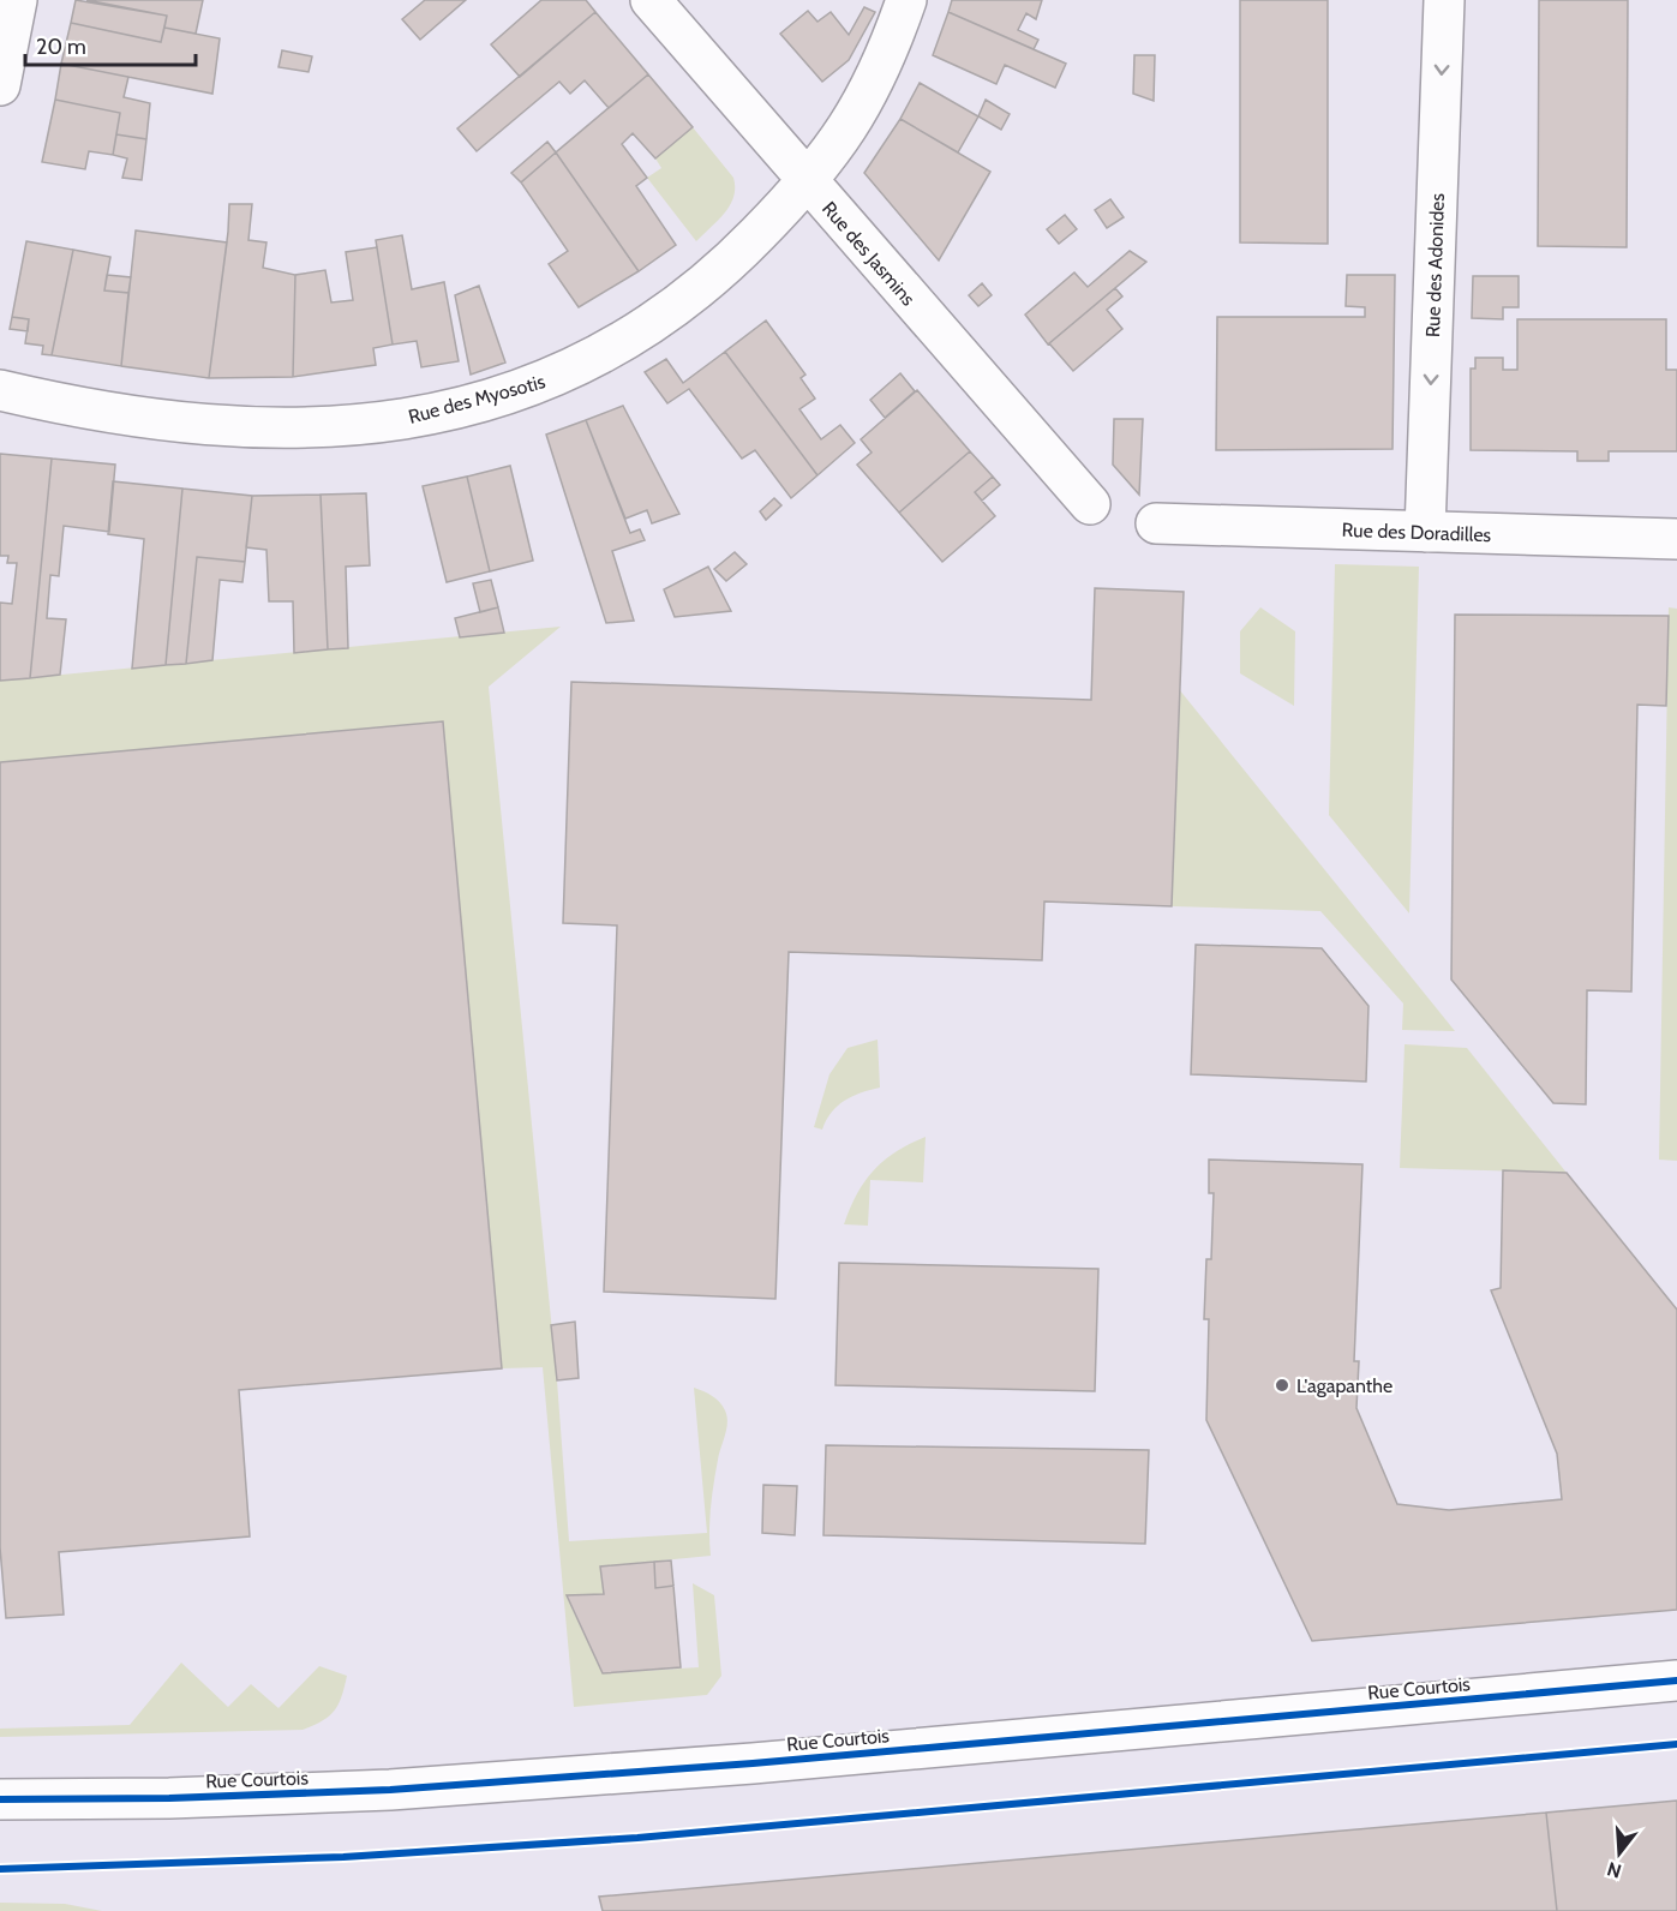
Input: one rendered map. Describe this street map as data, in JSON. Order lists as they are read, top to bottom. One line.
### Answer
{"streets":{"street":["Rue des Jasmins","Rue des Adonides","Rue des Myosotis","Rue des Doradilles","Rue Courtois"]},"crossings":[["Rue des Jasmins","Rue des Myosotis"],["Rue des Adonides","Rue des Doradilles"]],"one_way":["Rue des Adonides"],"places":["L'agapanthe"],"scale_bar":"20 m","north":"bottom"}
